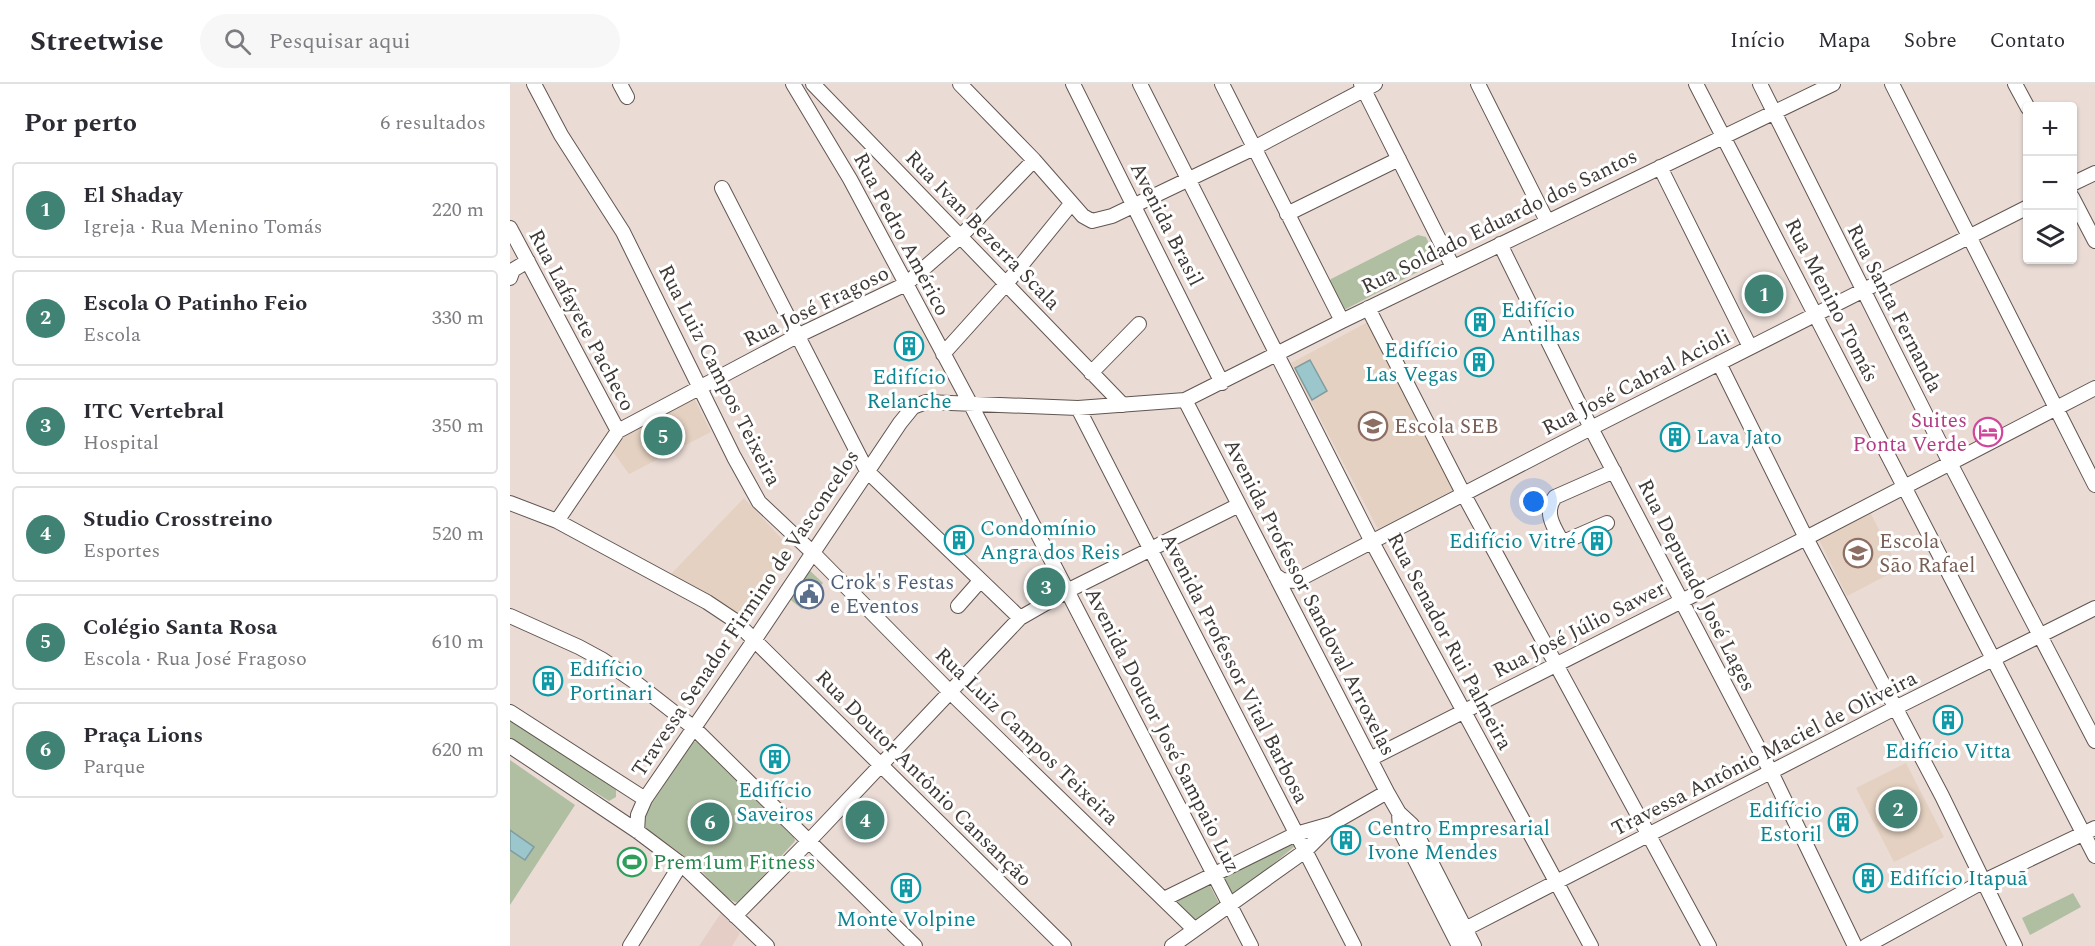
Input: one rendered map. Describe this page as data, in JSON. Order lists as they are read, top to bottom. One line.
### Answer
{"streets":{"street":["Rua Soldado Eduardo dos Santos","Avenida Brasil","Rua Ivan Bezerra Scala","Rua Pedro Américo","Rua Menino Tomás","Rua José Fragoso","Rua Santa Fernanda","Rua Lafayete Pacheco","Rua Luiz Campos Teixeira","Rua José Cabral Acioli","Rua Deputado José Lages","Avenida Professor Sandoval Arroxelas","Travessa Senador Firmino de Vasconcelos","Rua José Júlio Sawer","Rua Senador Rui Palmeira","Avenida Professor Vital Barbosa","Avenida Doutor José Sampaio Luz","Travessa Antônio Maciel de Oliveira","Rua Doutor Antônio Cansanção"]},"crossings":[["Rua Soldado Eduardo dos Santos","Avenida Brasil"],["Rua Soldado Eduardo dos Santos","Rua Menino Tomás"],["Rua Soldado Eduardo dos Santos","Rua Santa Fernanda"],["Rua Soldado Eduardo dos Santos","Rua Deputado José Lages"],["Rua Soldado Eduardo dos Santos","Avenida Professor Sandoval Arroxelas"],["Rua Soldado Eduardo dos Santos","Travessa Senador Firmino de Vasconcelos"],["Rua Soldado Eduardo dos Santos","Rua Senador Rui Palmeira"],["Rua Ivan Bezerra Scala","Rua José Fragoso"],["Rua Ivan Bezerra Scala","Travessa Senador Firmino de Vasconcelos"],["Rua Pedro Américo","Rua José Fragoso"],["Rua Pedro Américo","Travessa Senador Firmino de Vasconcelos"],["Rua Pedro Américo","Avenida Doutor José Sampaio Luz"],["Rua Menino Tomás","Rua José Cabral Acioli"],["Rua Menino Tomás","Rua José Júlio Sawer"],["Rua Menino Tomás","Travessa Antônio Maciel de Oliveira"],["Rua José Fragoso","Rua Lafayete Pacheco"],["Rua José Fragoso","Rua Luiz Campos Teixeira"],["Rua José Fragoso","Rua Doutor Antônio Cansanção"],["Rua Santa Fernanda","Rua José Cabral Acioli"],["Rua Santa Fernanda","Rua José Júlio Sawer"],["Rua Santa Fernanda","Travessa Antônio Maciel de Oliveira"],["Rua Luiz Campos Teixeira","Travessa Senador Firmino de Vasconcelos"],["Rua José Cabral Acioli","Rua Deputado José Lages"],["Rua José Cabral Acioli","Rua Senador Rui Palmeira"],["Rua Deputado José Lages","Rua José Júlio Sawer"],["Rua Deputado José Lages","Travessa Antônio Maciel de Oliveira"],["Avenida Professor Sandoval Arroxelas","Travessa Senador Firmino de Vasconcelos"],["Avenida Professor Sandoval Arroxelas","Rua José Júlio Sawer"],["Avenida Professor Sandoval Arroxelas","Travessa Antônio Maciel de Oliveira"],["Travessa Senador Firmino de Vasconcelos","Avenida Professor Vital Barbosa"],["Travessa Senador Firmino de Vasconcelos","Avenida Doutor José Sampaio Luz"],["Travessa Senador Firmino de Vasconcelos","Rua Doutor Antônio Cansanção"],["Rua José Júlio Sawer","Rua Senador Rui Palmeira"],["Rua Senador Rui Palmeira","Travessa Antônio Maciel de Oliveira"]],"places":{"building":["Edifício Antilhas","Edifício Relanche","Edifício Las Vegas","Lava Jato","Condomínio Angra dos Reis","Edifício Vitré","Edifício Portinari","Edifício Vitta","Edifício Saveiros","Edifício Estoril","Centro Empresarial Ivone Mendes","Edifício Itapuã","Monte Volpine"],"school or university":["Escola SEB","Escola São Rafael"],"hotel":["Suites Ponta Verde"],"public building":["Crok's Festas e Eventos"],"sports":["Prem1um Fitness"]},"page":{"header":"Streetwise","search":"Pesquisar aqui","nav":["Início","Mapa","Sobre","Contato"],"heading":["Por perto","6 resultados"],"map_buttons":["+","−"],"list":[{"mark":"1","name":"El Shaday","note":"Igreja · Rua Menino Tomás","value":"220 m"},{"mark":"2","name":"Escola O Patinho Feio","note":"Escola","value":"330 m"},{"mark":"3","name":"ITC Vertebral","note":"Hospital","value":"350 m"},{"mark":"4","name":"Studio Crosstreino","note":"Esportes","value":"520 m"},{"mark":"5","name":"Colégio Santa Rosa","note":"Escola · Rua José Fragoso","value":"610 m"},{"mark":"6","name":"Praça Lions","note":"Parque","value":"620 m"}],"pins":["1","5","3","2","4","6"]}}
